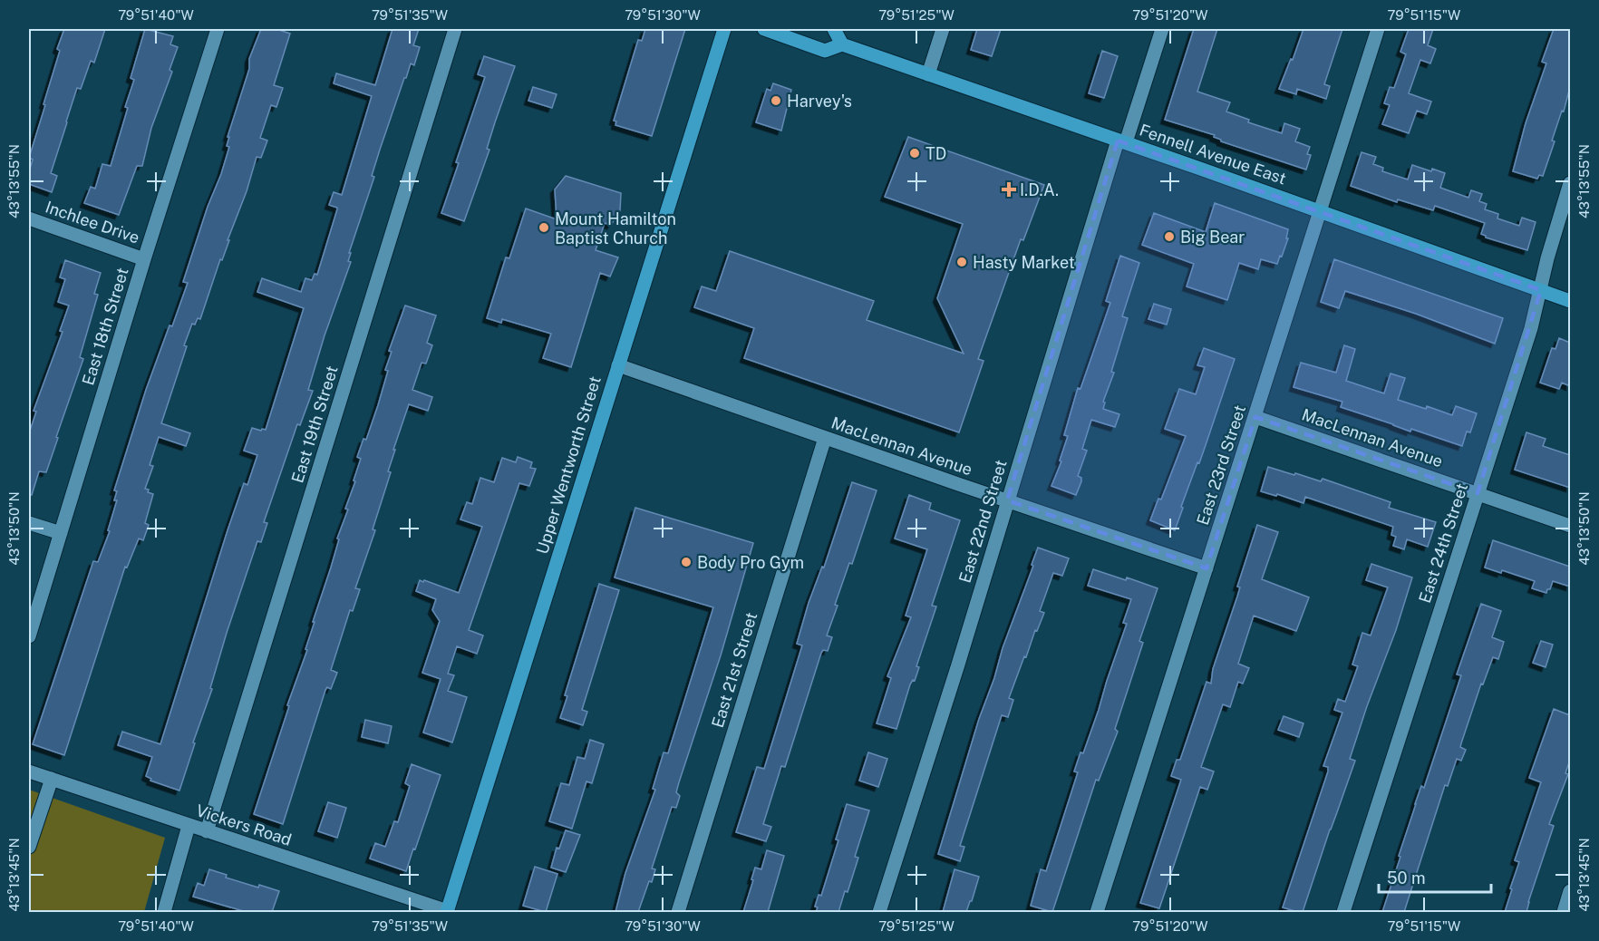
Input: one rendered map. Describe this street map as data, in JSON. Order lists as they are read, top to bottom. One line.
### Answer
{"streets":{"main road":["Fennell Avenue East","Upper Wentworth Street"],"street":["Inchlee Drive","East 18th Street","East 19th Street","MacLennan Avenue","East 23rd Street","East 22nd Street","East 24th Street","East 21st Street","Vickers Road"]},"crossings":[["Fennell Avenue East","East 23rd Street"],["Fennell Avenue East","East 22nd Street"],["Fennell Avenue East","East 24th Street"],["Inchlee Drive","East 18th Street"],["East 19th Street","Vickers Road"],["MacLennan Avenue","Upper Wentworth Street"],["MacLennan Avenue","East 23rd Street"],["MacLennan Avenue","East 22nd Street"],["MacLennan Avenue","East 24th Street"],["MacLennan Avenue","East 21st Street"],["Upper Wentworth Street","Vickers Road"]],"places":{"other":["Harvey's","TD","Mount Hamilton Baptist Church","Big Bear","Hasty Market","Body Pro Gym"],"health":["I.D.A."]},"scale_bar":"50 m","coordinates":["79°51'40\"W","79°51'35\"W","79°51'30\"W","79°51'25\"W","79°51'20\"W","79°51'15\"W","43°13'55\"N","43°13'50\"N","43°13'45\"N"]}
